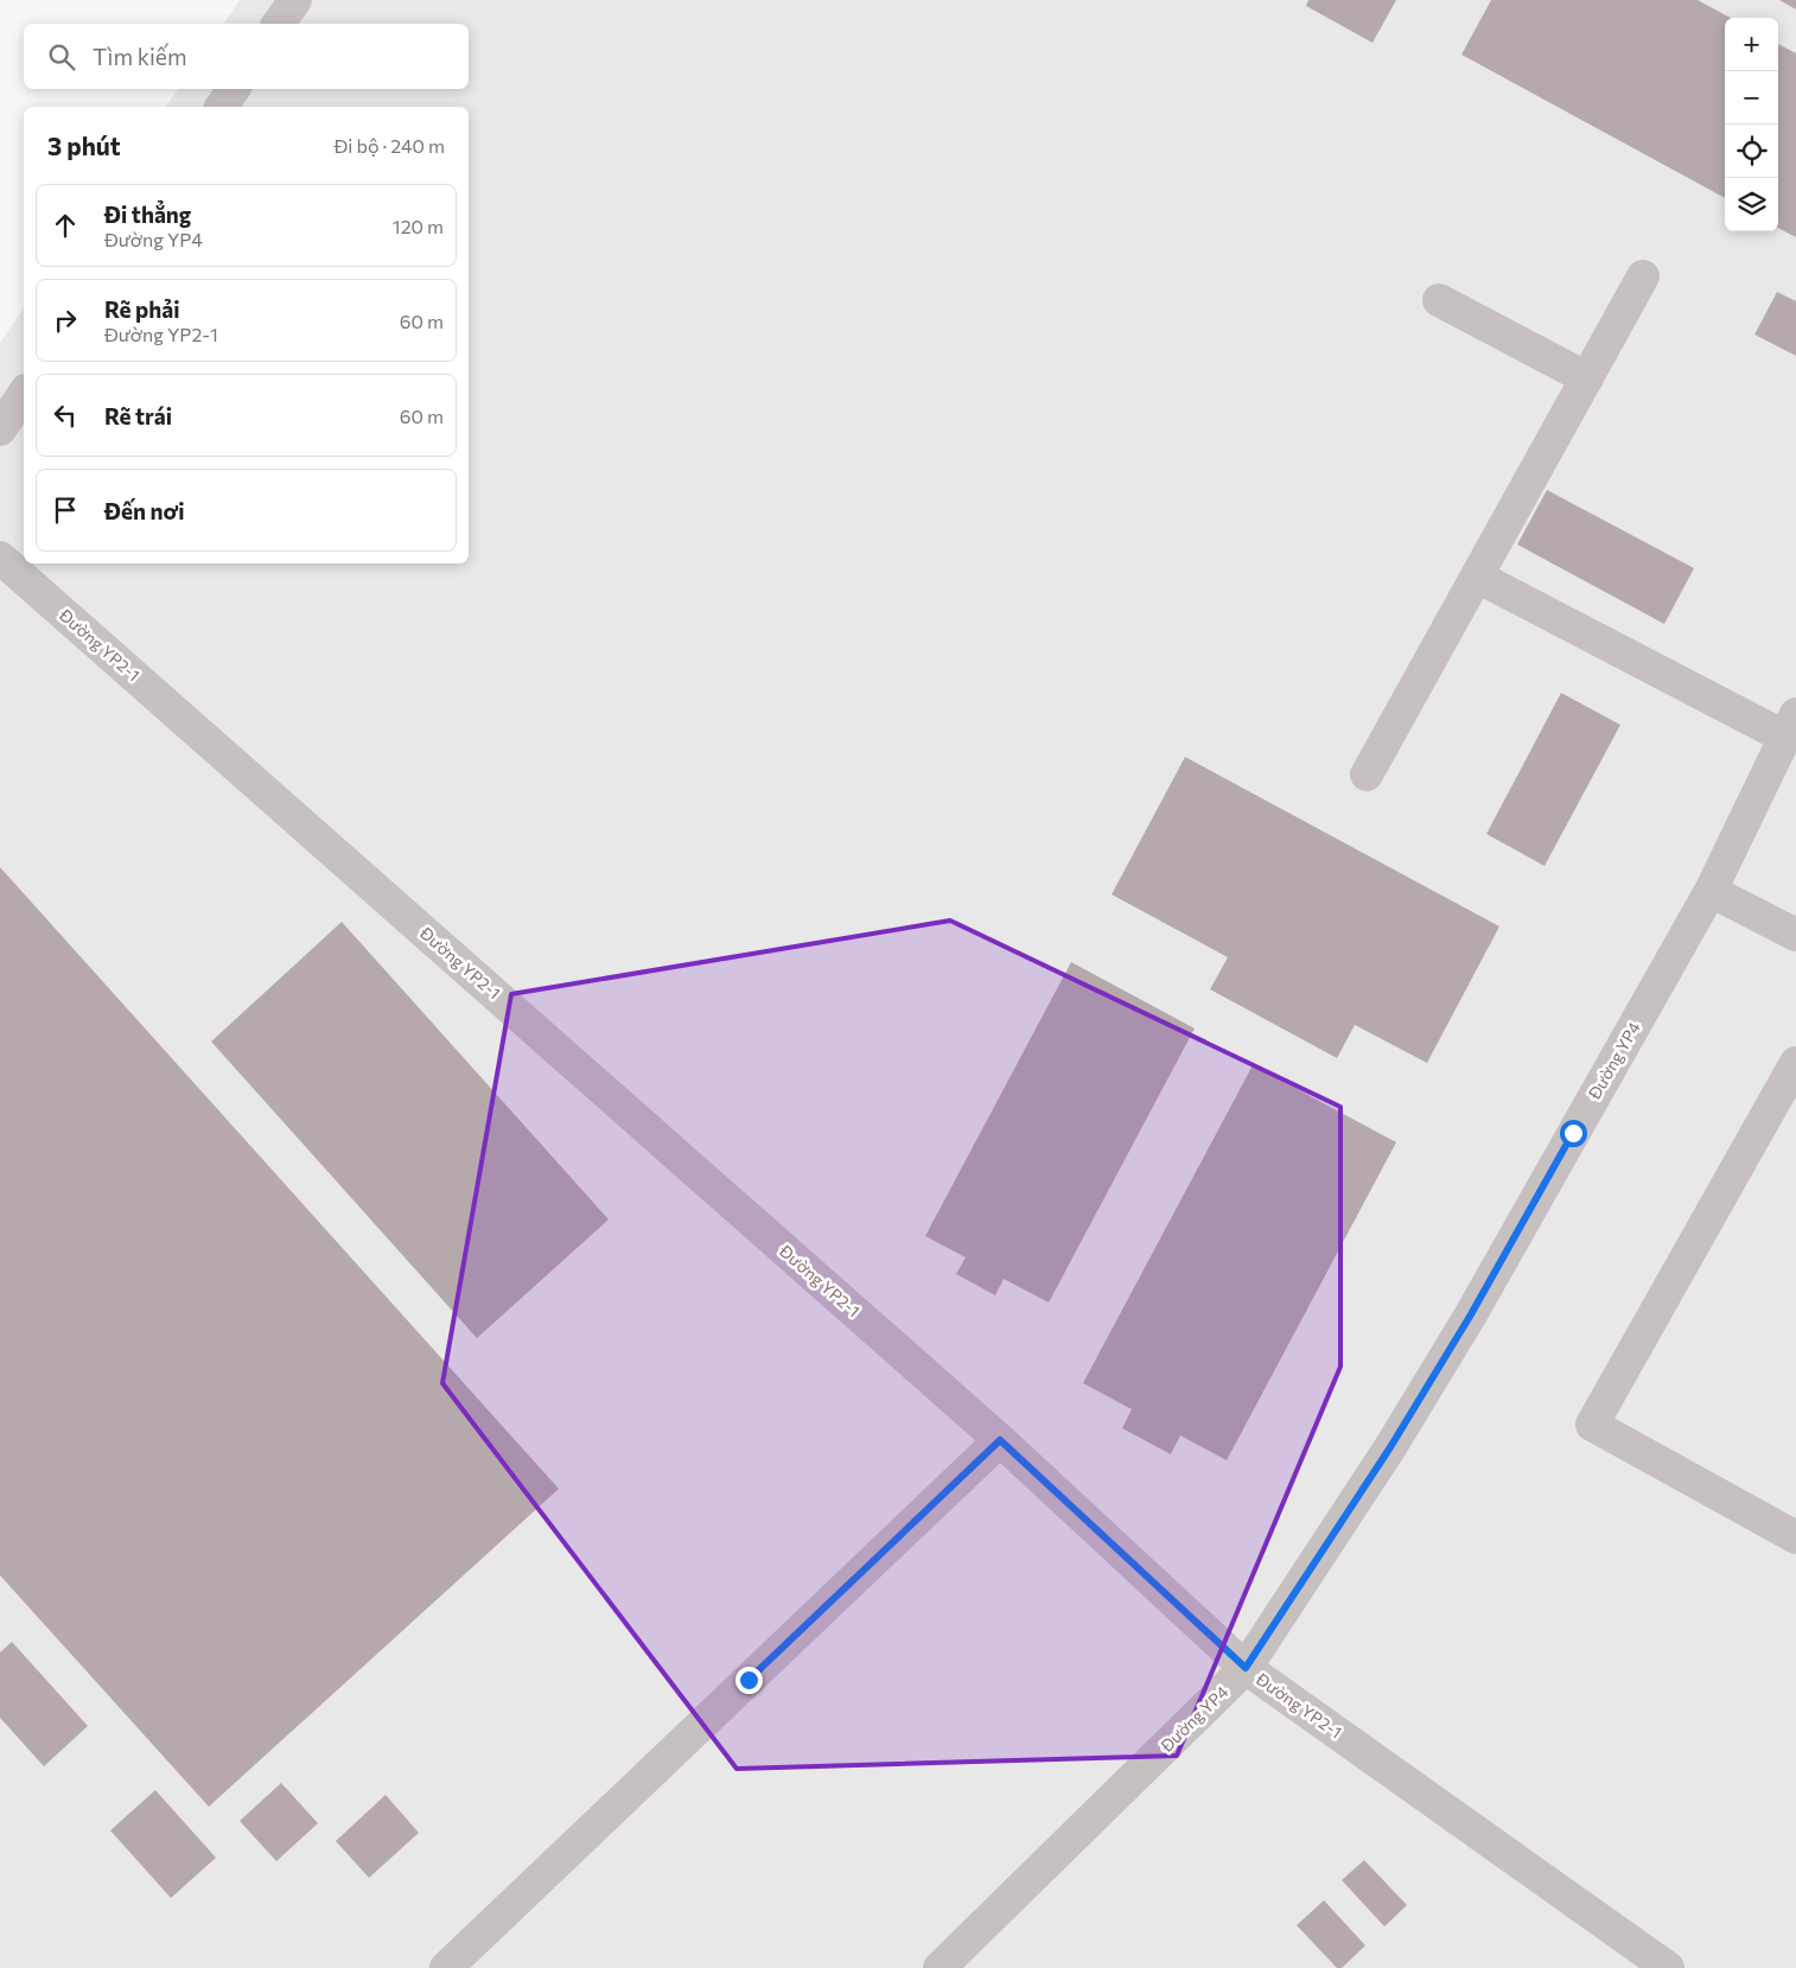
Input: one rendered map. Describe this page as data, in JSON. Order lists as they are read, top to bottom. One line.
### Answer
{"streets":{"street":["Đường YP2-1","Đường YP4"]},"crossings":[["Đường YP2-1","Đường YP4"]],"page":{"map_buttons":["+","−"],"search":"Tìm kiếm","heading":["3 phút","Đi bộ · 240 m"],"list":[["Đi thẳng","Đường YP4","120 m"],["Rẽ phải","Đường YP2-1","60 m"],["Rẽ trái","60 m"],"Đến nơi"]}}
